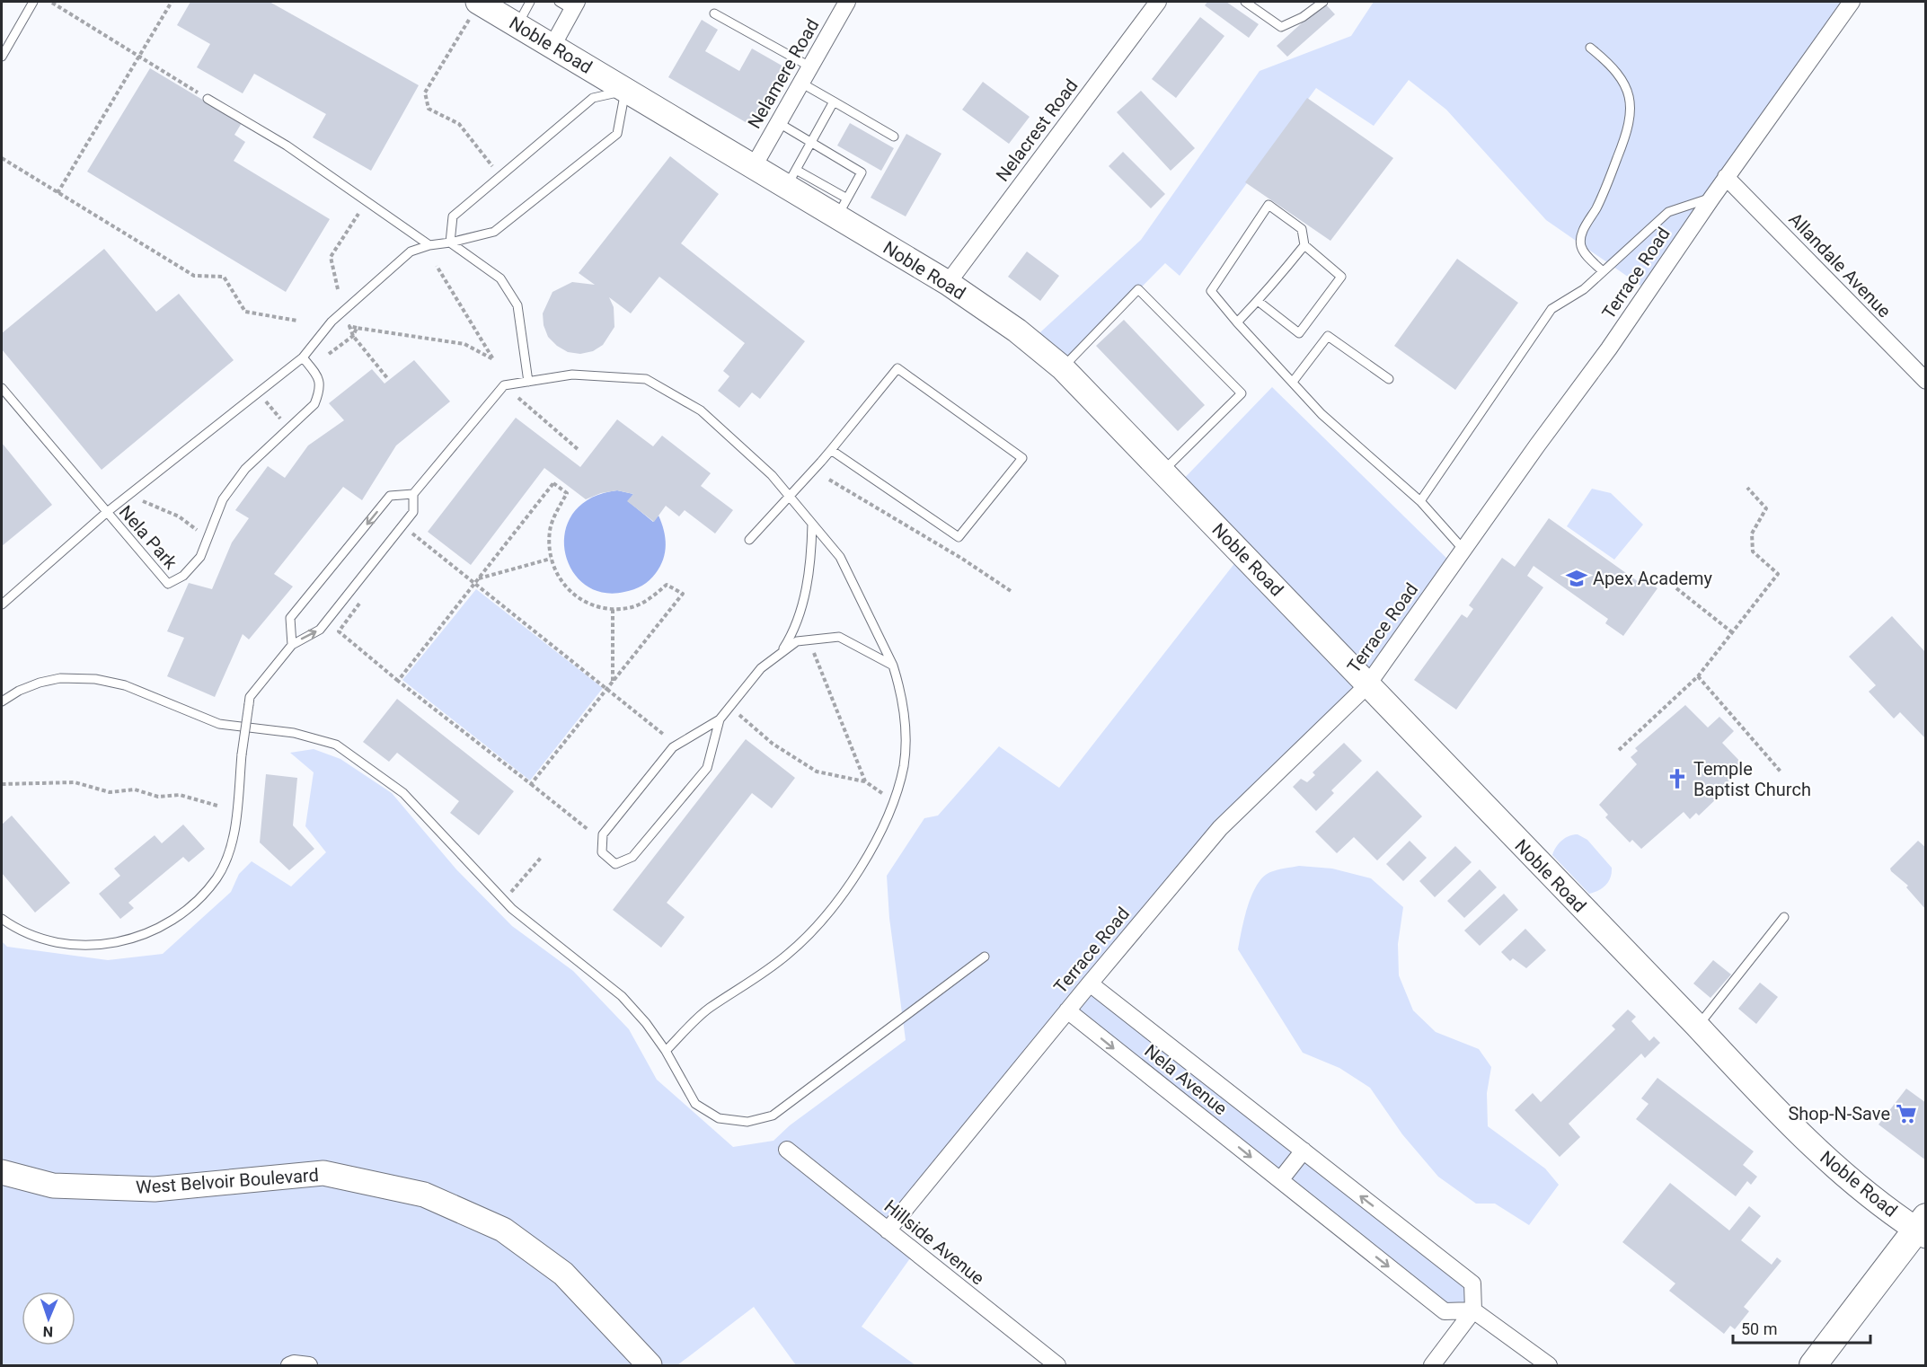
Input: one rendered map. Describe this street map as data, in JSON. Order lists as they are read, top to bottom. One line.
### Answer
{"streets":{"main road":["Noble Road","West Belvoir Boulevard"],"street":["Nelamere Road","Nelacrest Road","Allandale Avenue","Terrace Road","Nela Avenue","Hillside Avenue"],"lane":["Nela Park"]},"crossings":[["Noble Road","Nelamere Road"],["Noble Road","Nelacrest Road"],["Noble Road","Terrace Road"],["Allandale Avenue","Terrace Road"],["Terrace Road","Nela Avenue"],["Terrace Road","Hillside Avenue"]],"places":{"school or university":["Apex Academy"],"church":["Temple Baptist Church"],"supermarket":["Shop-N-Save"]},"scale_bar":"50 m","north":"bottom"}
